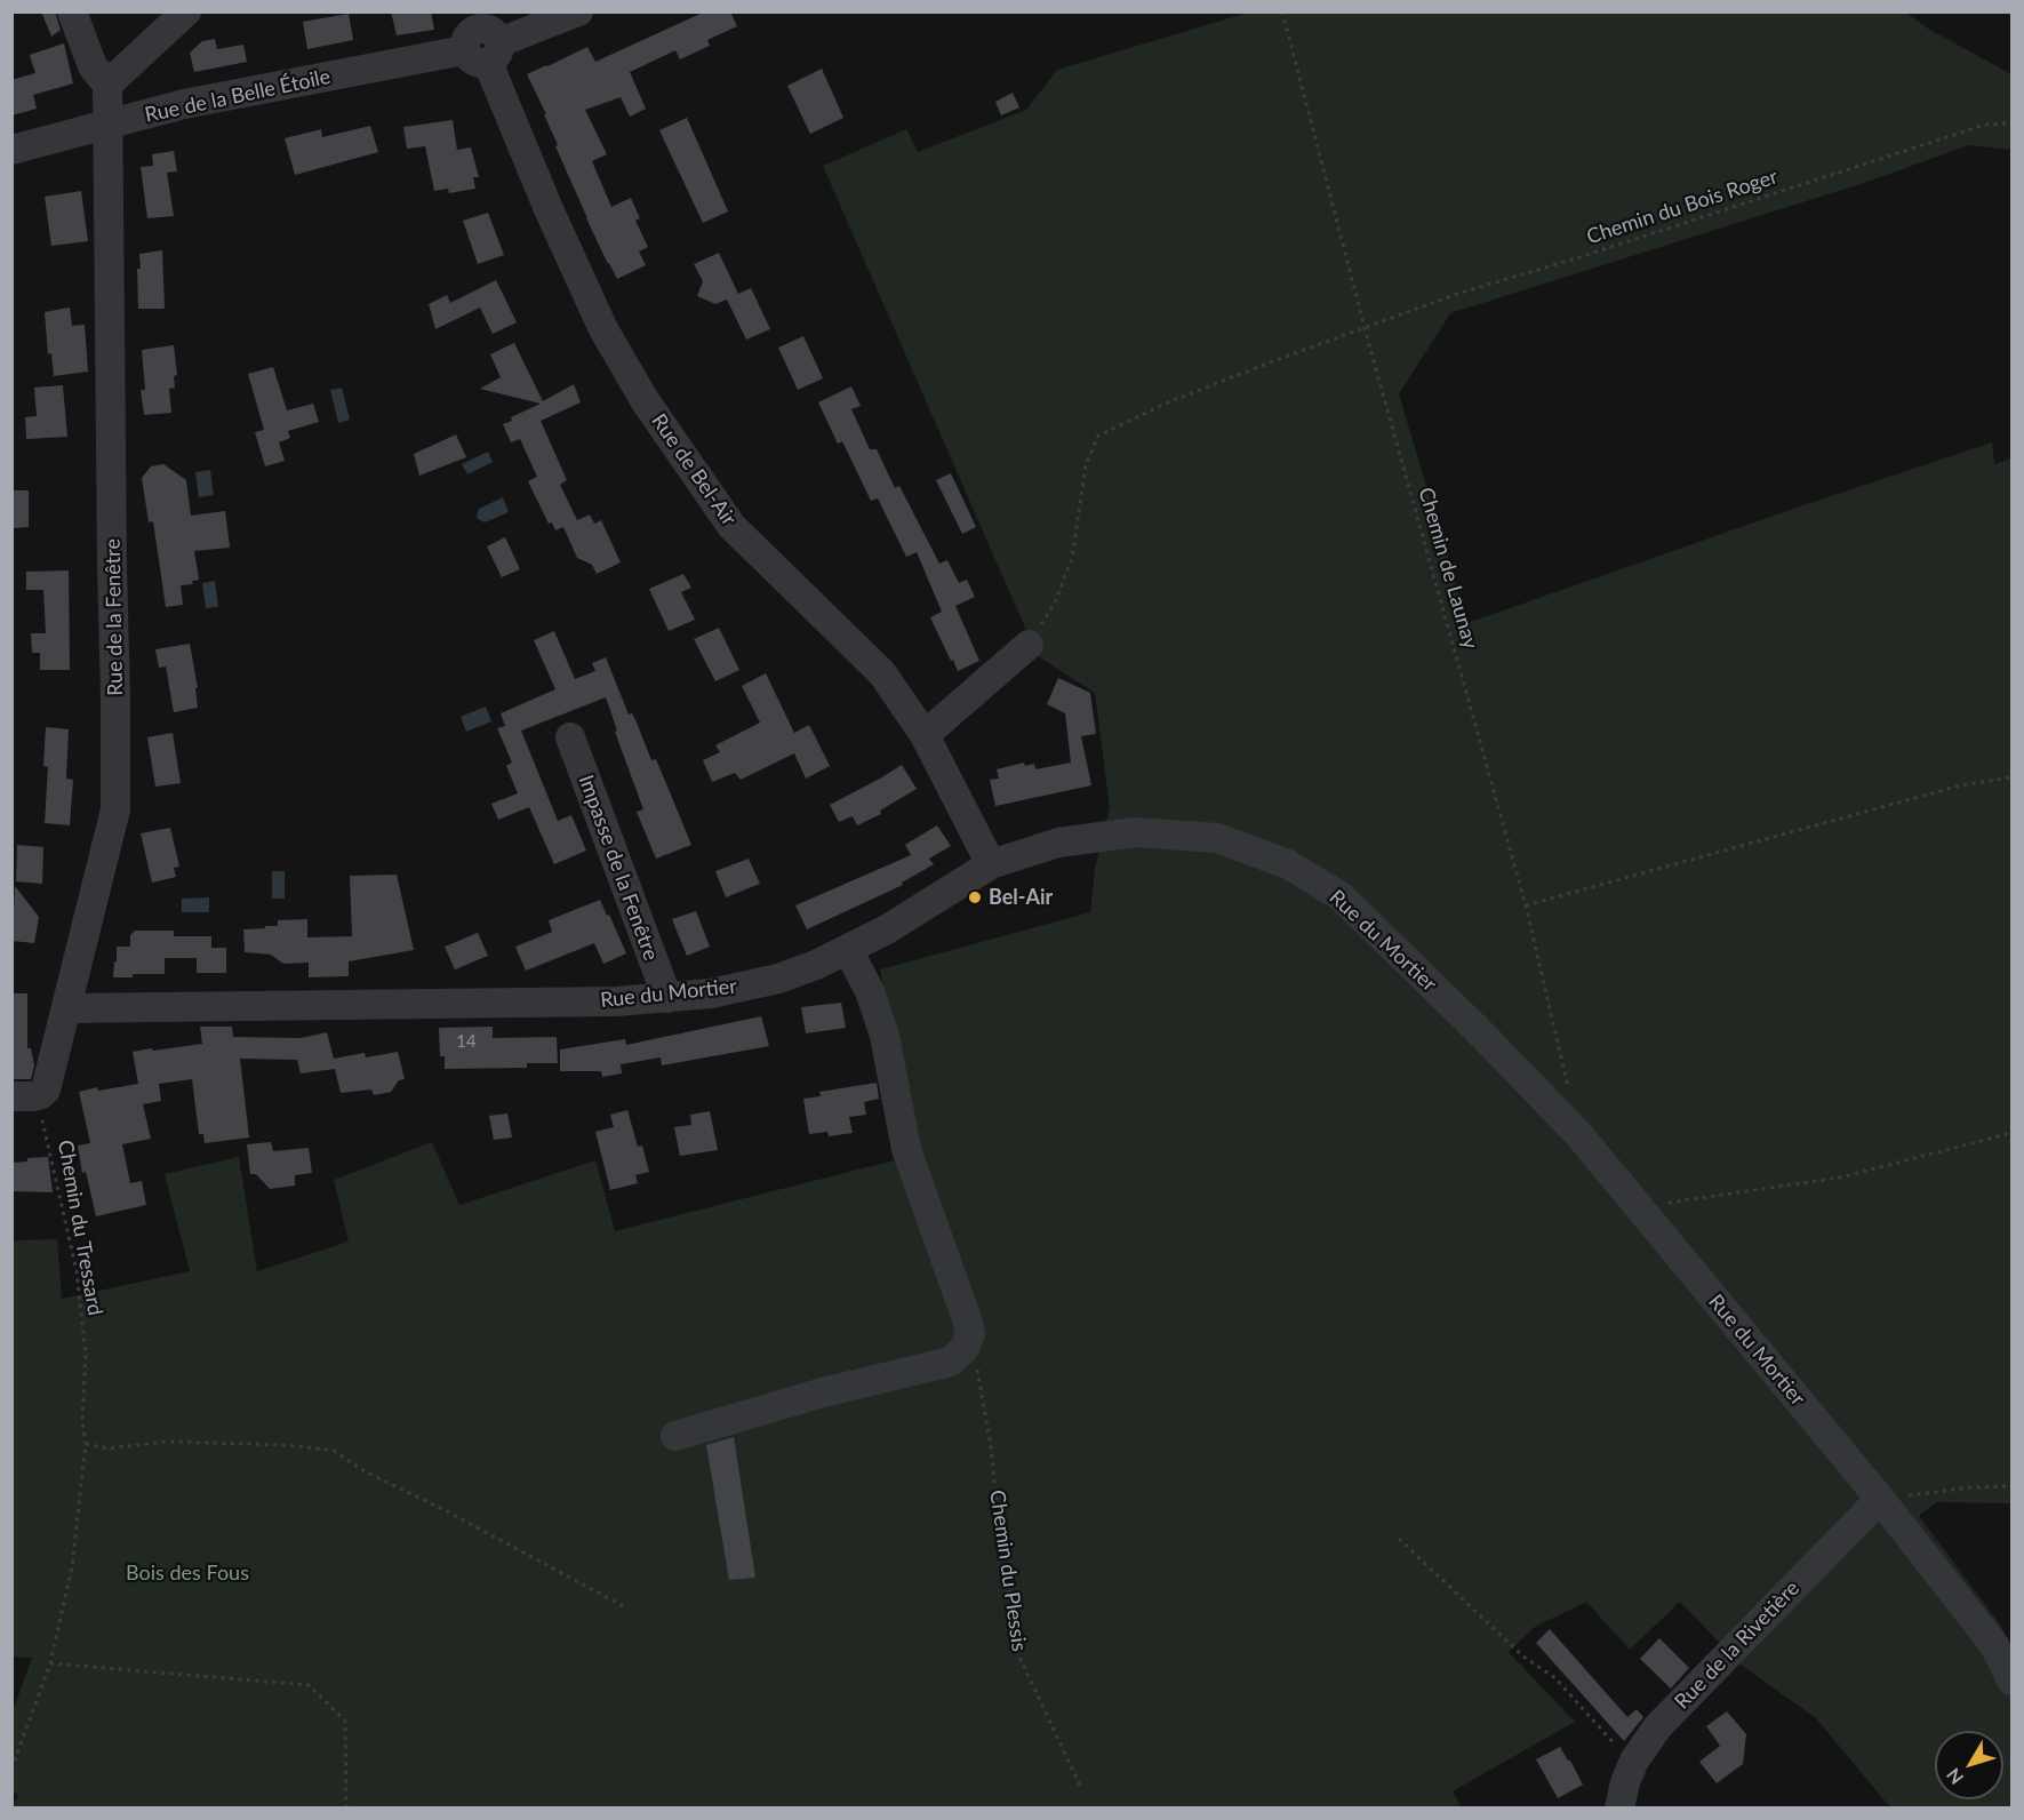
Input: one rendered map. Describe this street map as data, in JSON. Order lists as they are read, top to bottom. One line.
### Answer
{"streets":{"street":["Rue de la Belle Étoile","Rue de Bel-Air","Rue de la Fenêtre","Impasse de la Fenêtre","Rue du Mortier","Rue de la Rivetière"],"path":["Chemin du Bois Roger","Chemin de Launay","Chemin du Tressard","Chemin du Plessis"]},"crossings":[["Rue de la Belle Étoile","Rue de Bel-Air"],["Rue de la Belle Étoile","Rue de la Fenêtre"],["Chemin du Bois Roger","Chemin de Launay"],["Rue de Bel-Air","Rue du Mortier"],["Rue de la Fenêtre","Rue du Mortier"],["Rue de la Fenêtre","Chemin du Tressard"],["Impasse de la Fenêtre","Rue du Mortier"],["Rue du Mortier","Rue de la Rivetière"]],"parks":["Bois des Fous"],"places":["Bel-Air"],"house_numbers":["14"],"north":"bottom left"}
